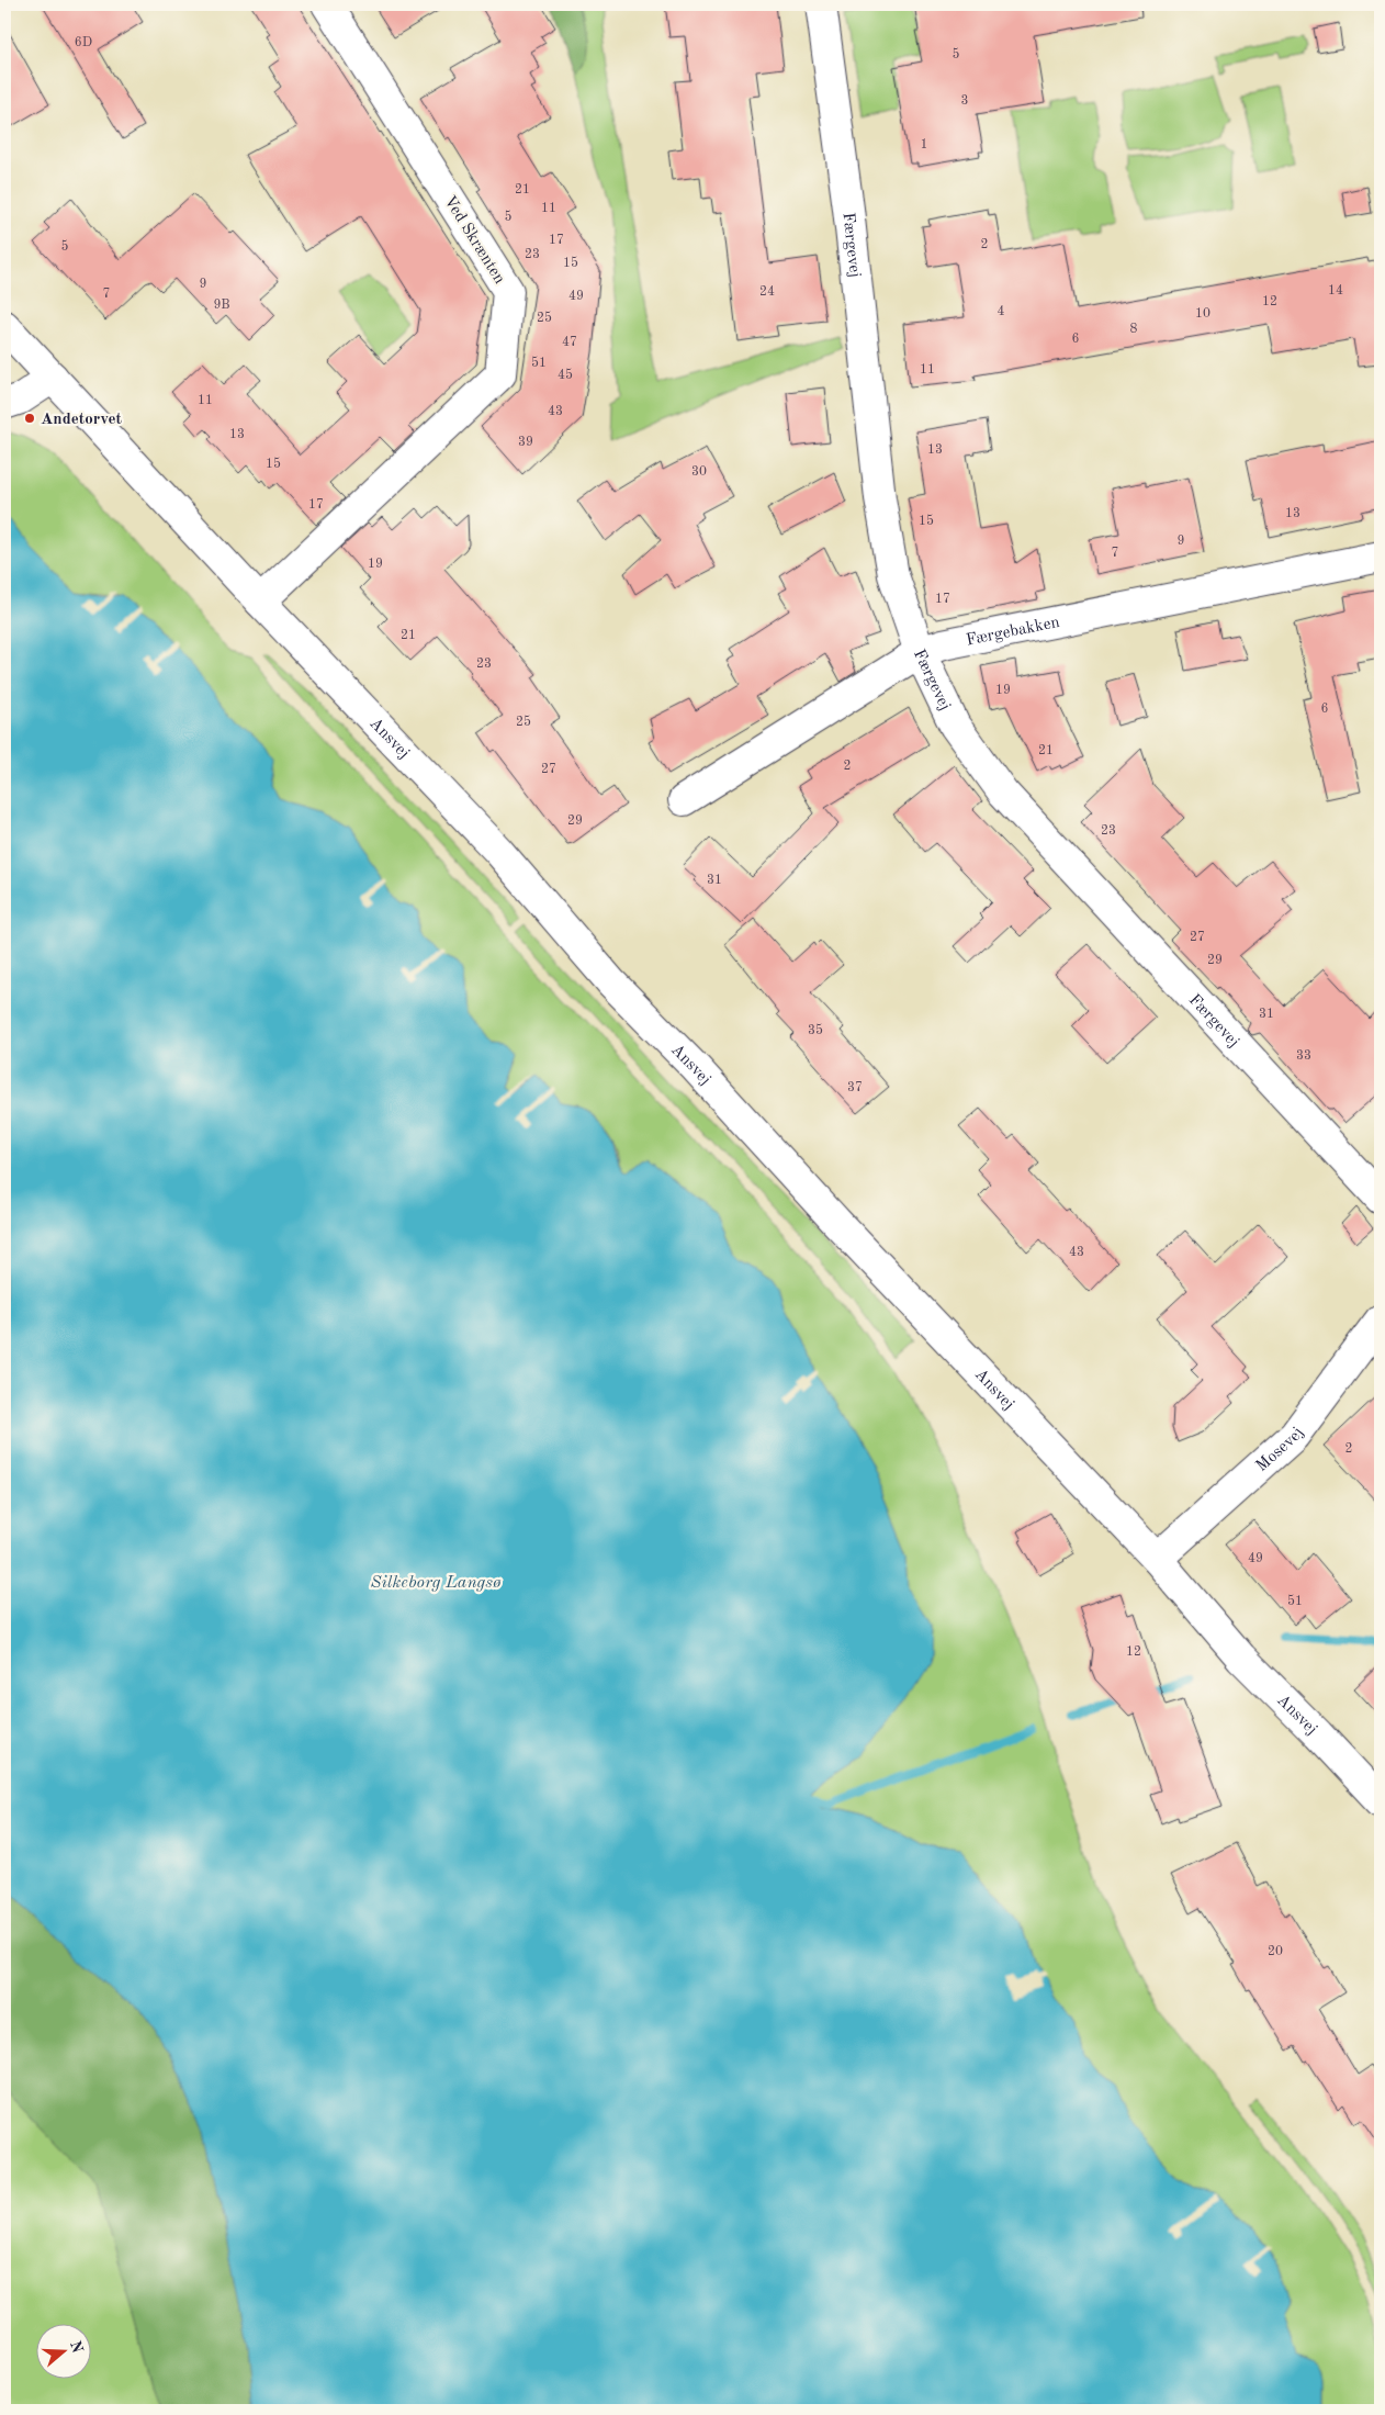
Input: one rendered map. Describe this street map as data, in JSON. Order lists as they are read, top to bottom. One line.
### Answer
{"streets":{"street":["Ved Skrænten","Færgevej","Færgebakken","Ansvej","Mosevej"]},"crossings":[["Ved Skrænten","Ansvej"],["Færgevej","Færgebakken"],["Ansvej","Mosevej"]],"water":["Silkeborg Langsø"],"places":["Andetorvet"],"house_numbers":["6D","5","3","1","21","11","5","17","2","5","23","15","9","14","24","7","49","12","9B","4","10","25","8","6","47","51","11","45","11","43","13","39","13","15","30","17","13","15","9","7","19","17","21","23","19","6","25","21","2","27","29","23","31","27","29","31","35","33","37","43","2","49","51","12","20"],"north":"right"}
